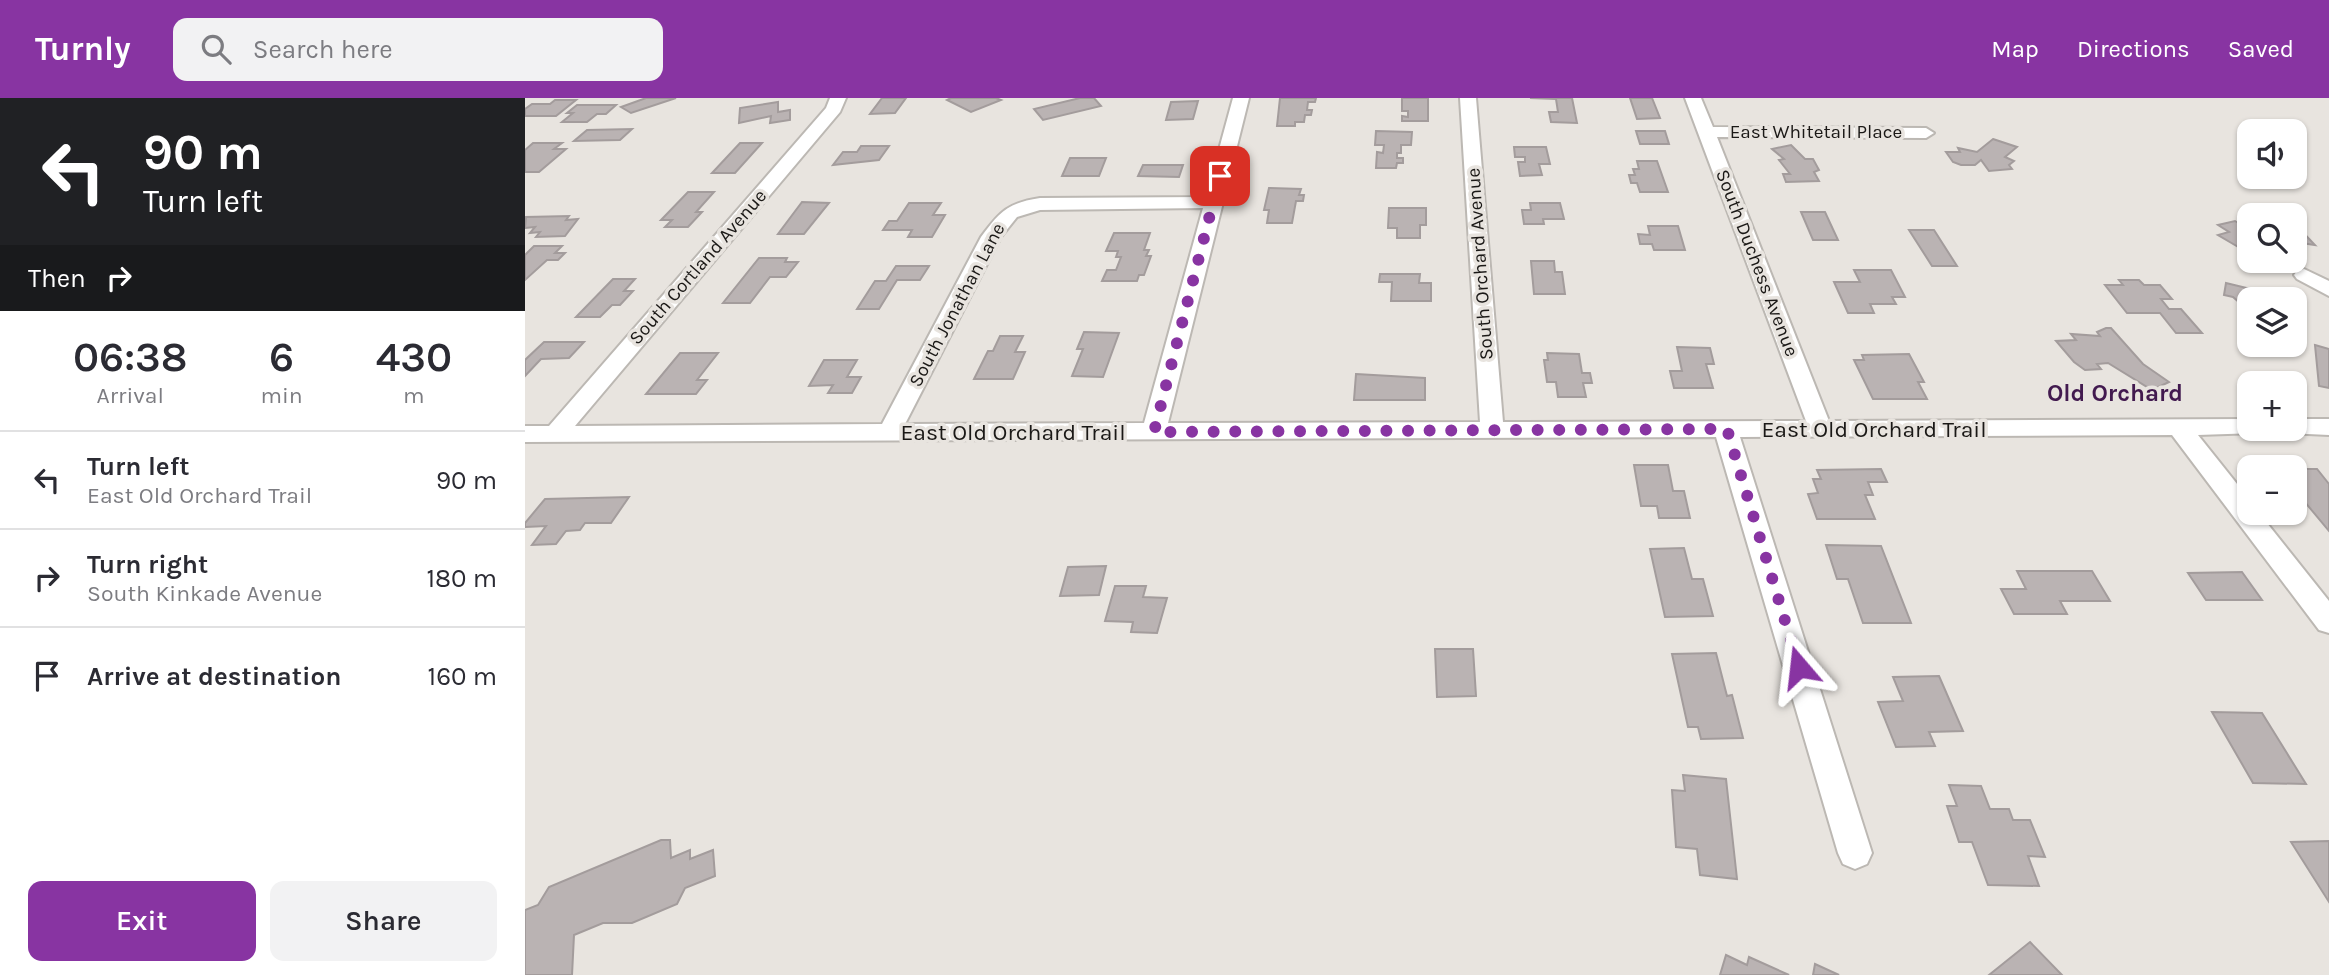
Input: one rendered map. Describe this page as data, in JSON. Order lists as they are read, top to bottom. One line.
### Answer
{"streets":{"street":["East Whitetail Place","South Duchess Avenue","South Orchard Avenue","South Cortland Avenue","South Jonathan Lane","East Old Orchard Trail"]},"crossings":[["East Whitetail Place","South Duchess Avenue"],["South Duchess Avenue","East Old Orchard Trail"],["South Orchard Avenue","East Old Orchard Trail"],["South Cortland Avenue","East Old Orchard Trail"],["South Jonathan Lane","East Old Orchard Trail"]],"districts":["Old Orchard"],"page":{"header":"Turnly","search":"Search here","nav":["Map","Directions","Saved"],"turn":["90 m","Turn left"],"map_buttons":["+","−"],"then":"Then","eta":["06:38","Arrival","6","min","430","m"],"list":[{"name":"Turn left","note":"East Old Orchard Trail","value":"90 m"},{"name":"Turn right","note":"South Kinkade Avenue","value":"180 m"},{"name":"Arrive at destination","value":"160 m"}],"buttons":["Exit","Share"]}}
